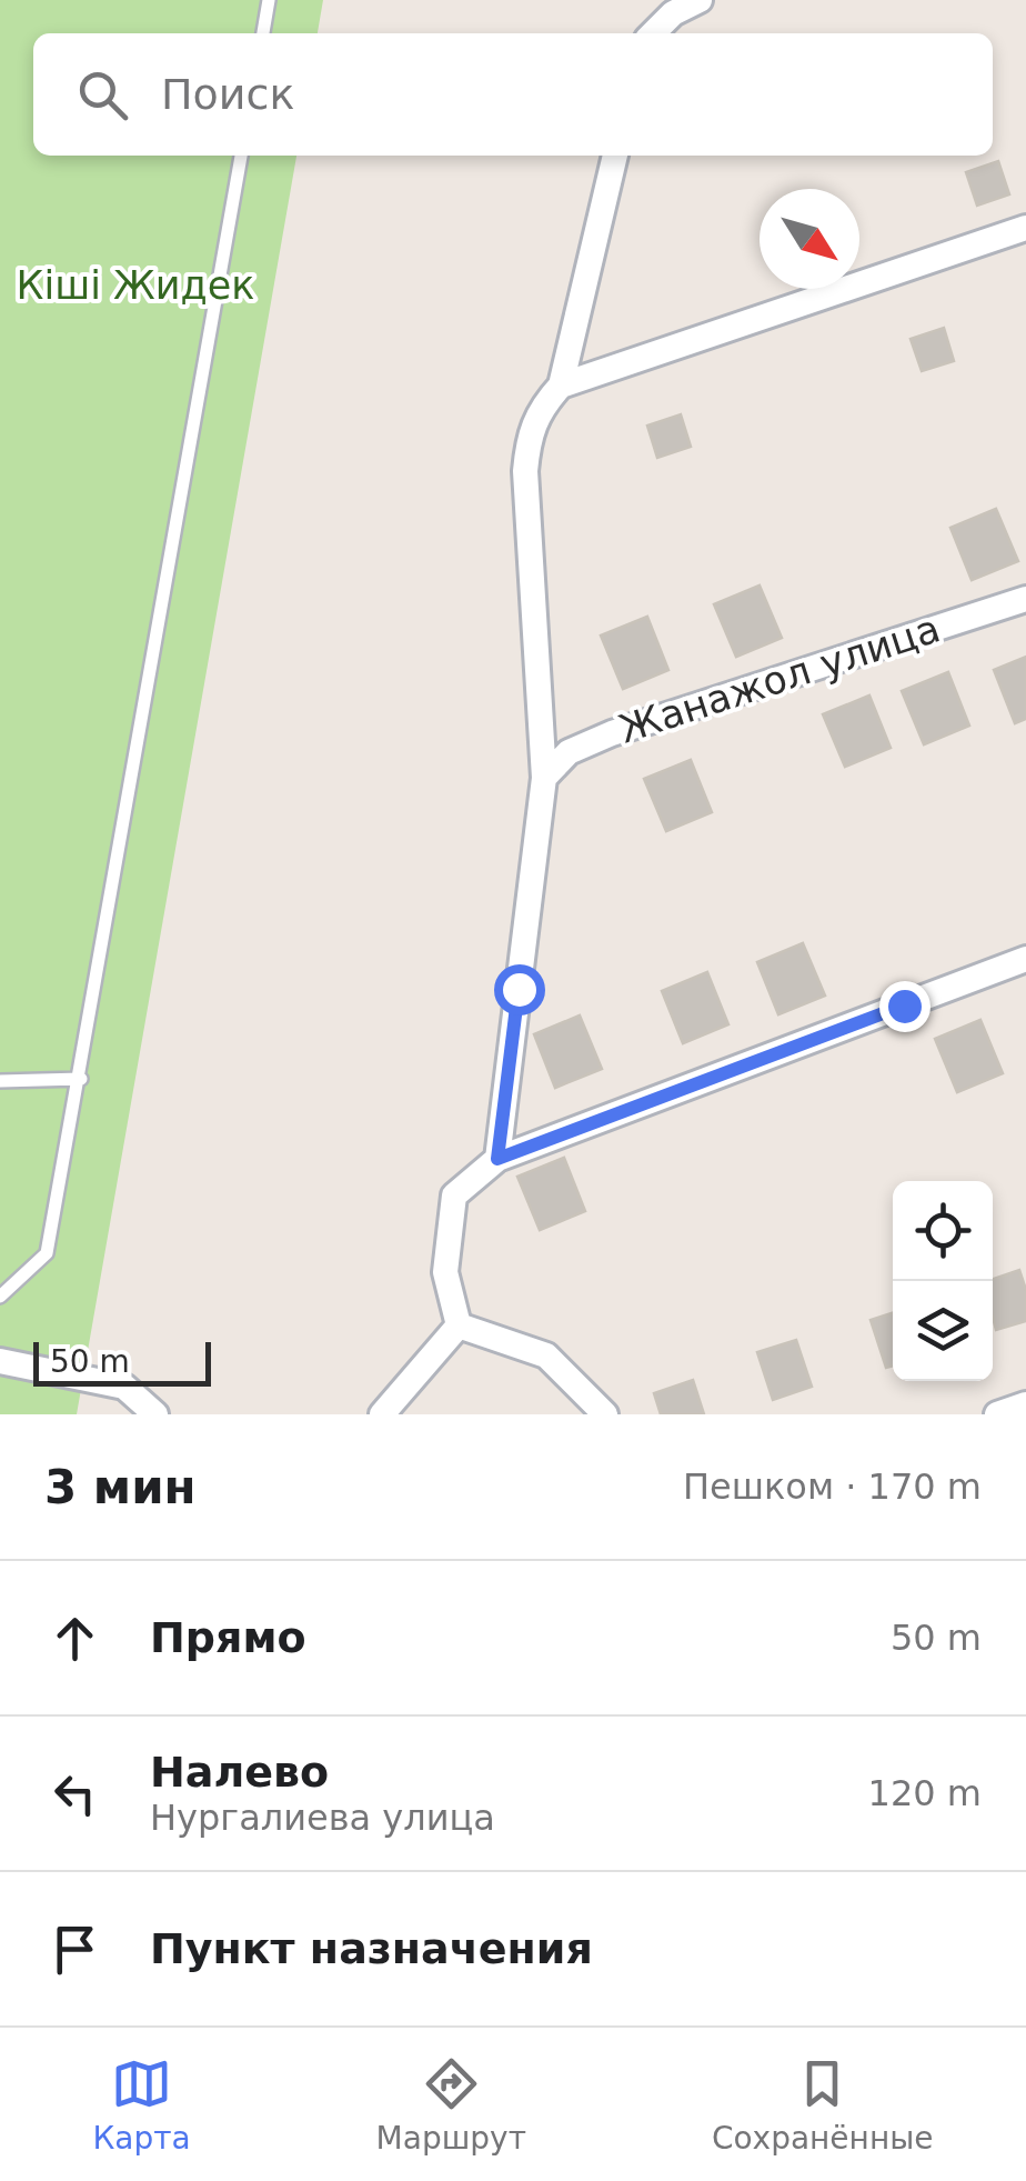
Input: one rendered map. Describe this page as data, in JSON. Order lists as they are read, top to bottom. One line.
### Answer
{"streets":{"street":["Жанажол улица"]},"parks":["Кіші Жидек"],"scale_bar":"50 m","north":"bottom right","page":{"search":"Поиск","scale":"50 m","heading":["3 мин","Пешком · 170 m"],"list":[["Прямо","50 m"],["Налево","Нургалиева улица","120 m"],"Пункт назначения"],"nav":["Карта","Маршрут","Сохранённые"]}}
